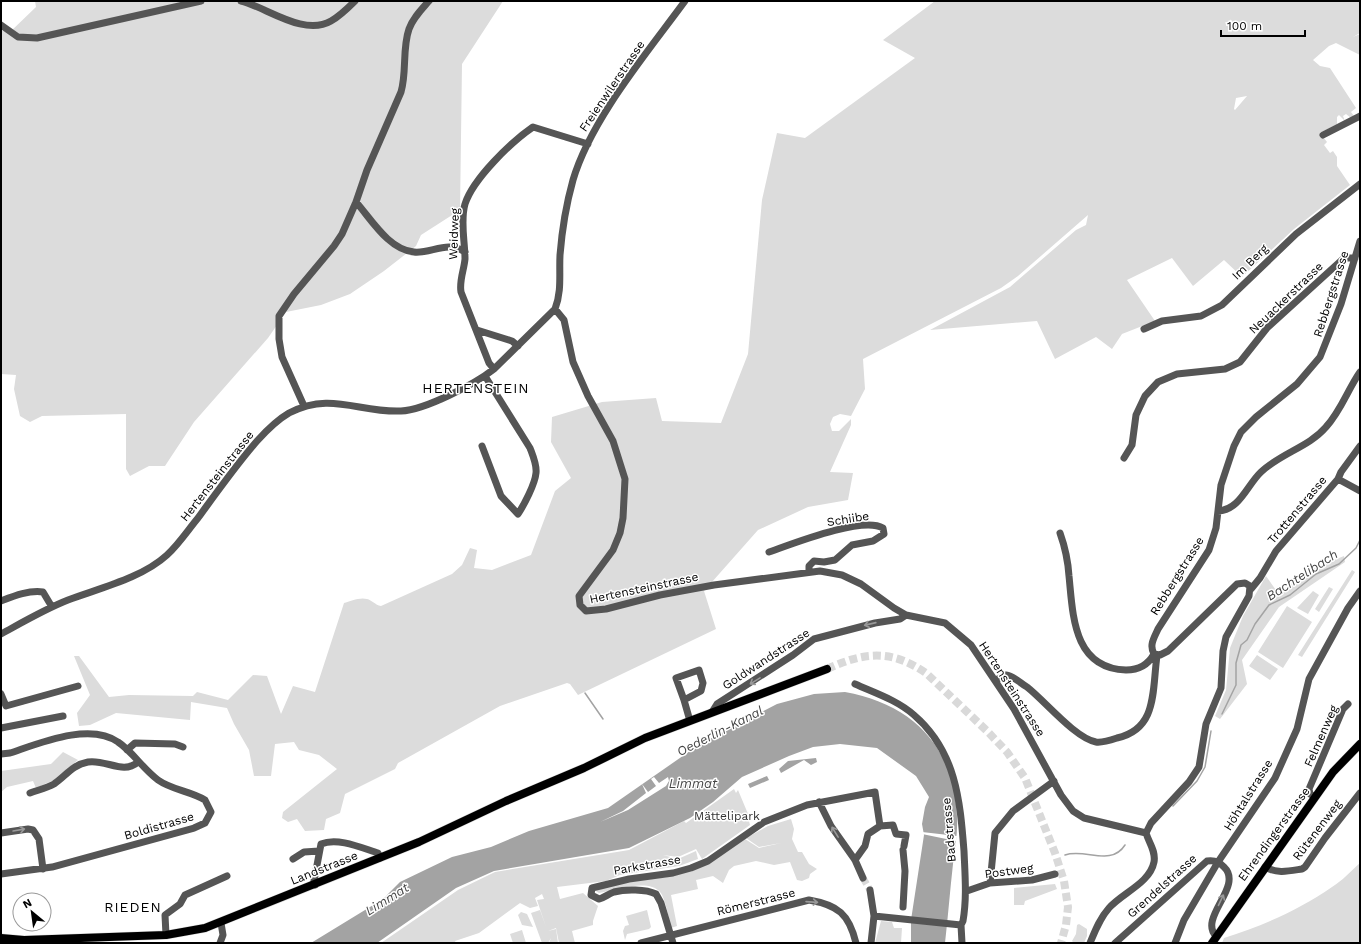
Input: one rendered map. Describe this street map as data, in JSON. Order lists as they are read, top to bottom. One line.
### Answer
{"streets":{"main road":["Ehrendingerstrasse","Landstrasse"],"street":["Freienwilerstrasse","Weidweg","Im Berg","Rebbergstrasse","Neuackerstrasse","Hertensteinstrasse","Trottenstrasse","Schiibe","Goldwandstrasse","Felmenweg","Höhtalstrasse","Boldistrasse","Badstrasse","Rütenenweg","Parkstrasse","Postweg","Grendelstrasse","Römerstrasse"]},"crossings":[["Freienwilerstrasse","Weidweg"],["Freienwilerstrasse","Hertensteinstrasse"],["Weidweg","Hertensteinstrasse"],["Rebbergstrasse","Neuackerstrasse"],["Rebbergstrasse","Hertensteinstrasse"],["Hertensteinstrasse","Trottenstrasse"],["Hertensteinstrasse","Schiibe"],["Hertensteinstrasse","Goldwandstrasse"],["Felmenweg","Ehrendingerstrasse"],["Höhtalstrasse","Grendelstrasse"],["Badstrasse","Postweg"],["Rütenenweg","Ehrendingerstrasse"],["Parkstrasse","Römerstrasse"]],"one_way":["Goldwandstrasse","Römerstrasse"],"districts":["HERTENSTEIN","RIEDEN"],"water":["Bachtelibach","Oederlin-Kanal","Limmat"],"parks":["Mättelipark"],"scale_bar":"100 m","north":"top left"}
